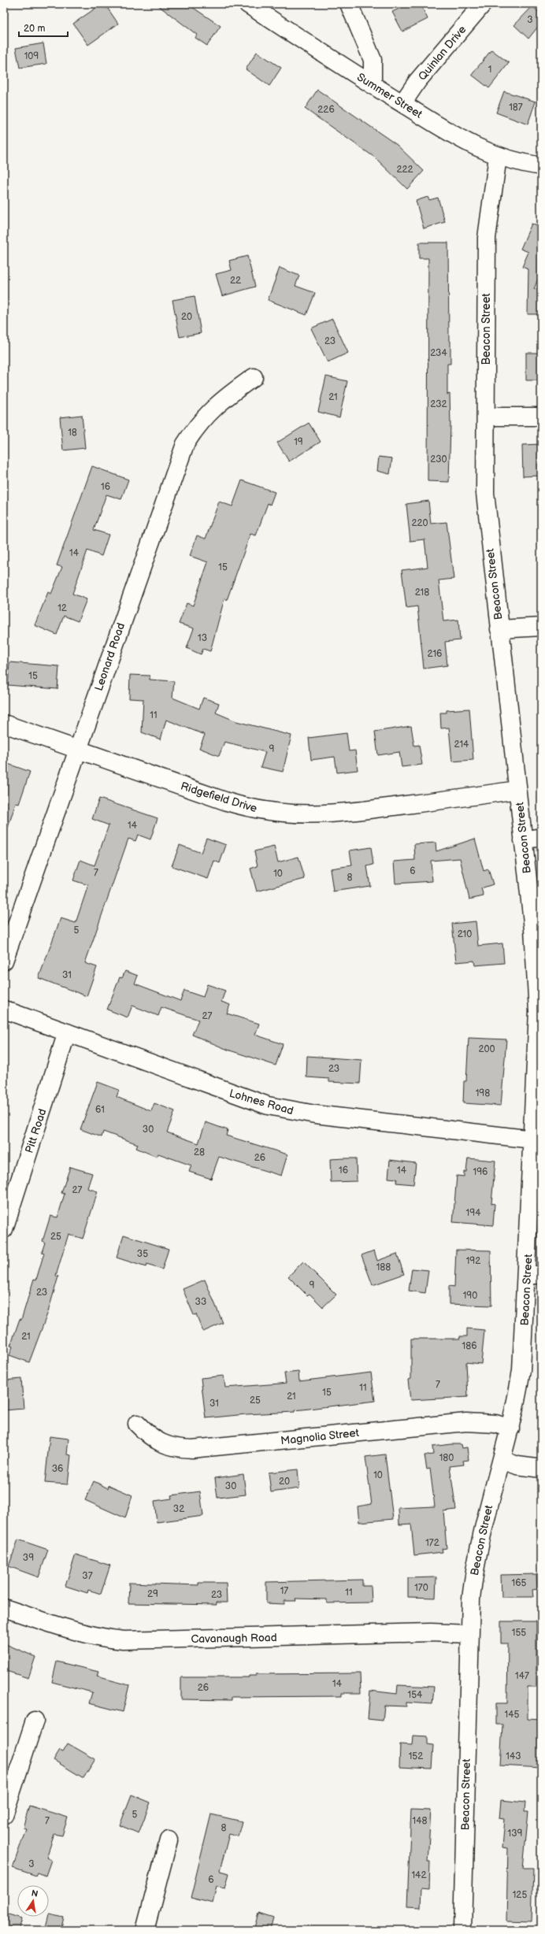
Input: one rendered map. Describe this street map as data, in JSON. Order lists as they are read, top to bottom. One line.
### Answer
{"streets":{"street":["Quinlan Drive","Summer Street","Beacon Street","Leonard Road","Ridgefield Drive","Lohnes Road","Pitt Road","Magnolia Street","Cavanaugh Road"]},"crossings":[["Quinlan Drive","Summer Street"],["Summer Street","Beacon Street"],["Beacon Street","Ridgefield Drive"],["Beacon Street","Lohnes Road"],["Beacon Street","Magnolia Street"],["Beacon Street","Cavanaugh Road"],["Leonard Road","Ridgefield Drive"],["Lohnes Road","Pitt Road"]],"house_numbers":["3","109","1","187","226","222","22","20","23","234","21","232","18","19","230","16","220","14","15","218","12","13","216","15","11","214","9","14","6","7","10","8","5","210","31","27","200","23","198","61","30","28","26","16","14","196","27","194","25","35","192","188","9","23","190","33","21","186","7","11","15","21","25","31","180","36","10","20","30","32","172","39","37","165","170","17","11","29","23","155","147","14","26","154","145","152","143","5","7","148","8","139","3","142","6","125"],"scale_bar":"20 m","north":"top"}
